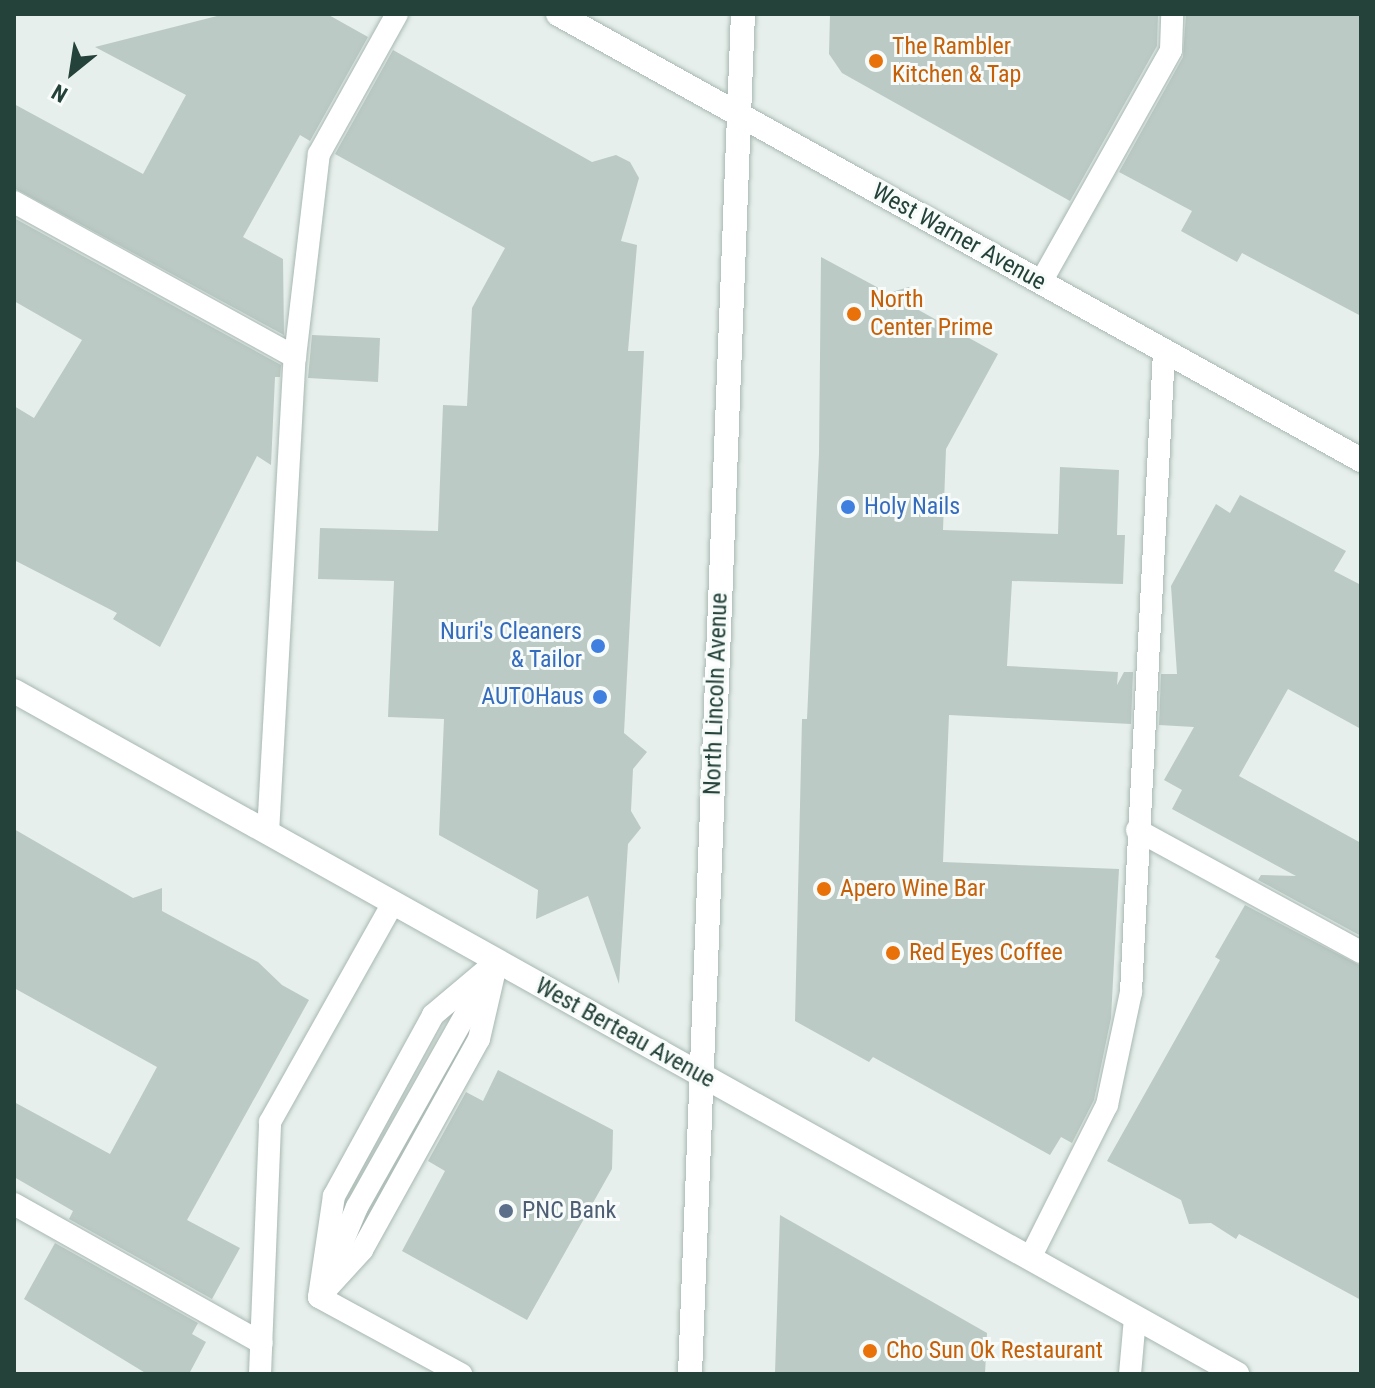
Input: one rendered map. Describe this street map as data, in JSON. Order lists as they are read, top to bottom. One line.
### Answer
{"streets":{"street":["West Warner Avenue","North Lincoln Avenue","West Berteau Avenue"]},"crossings":[["West Warner Avenue","North Lincoln Avenue"],["North Lincoln Avenue","West Berteau Avenue"]],"places":["The Rambler Kitchen & Tap","North Center Prime","Holy Nails","Nuri's Cleaners & Tailor","AUTOHaus","Apero Wine Bar","Red Eyes Coffee","PNC Bank","Cho Sun Ok Restaurant"],"north":"bottom left"}
